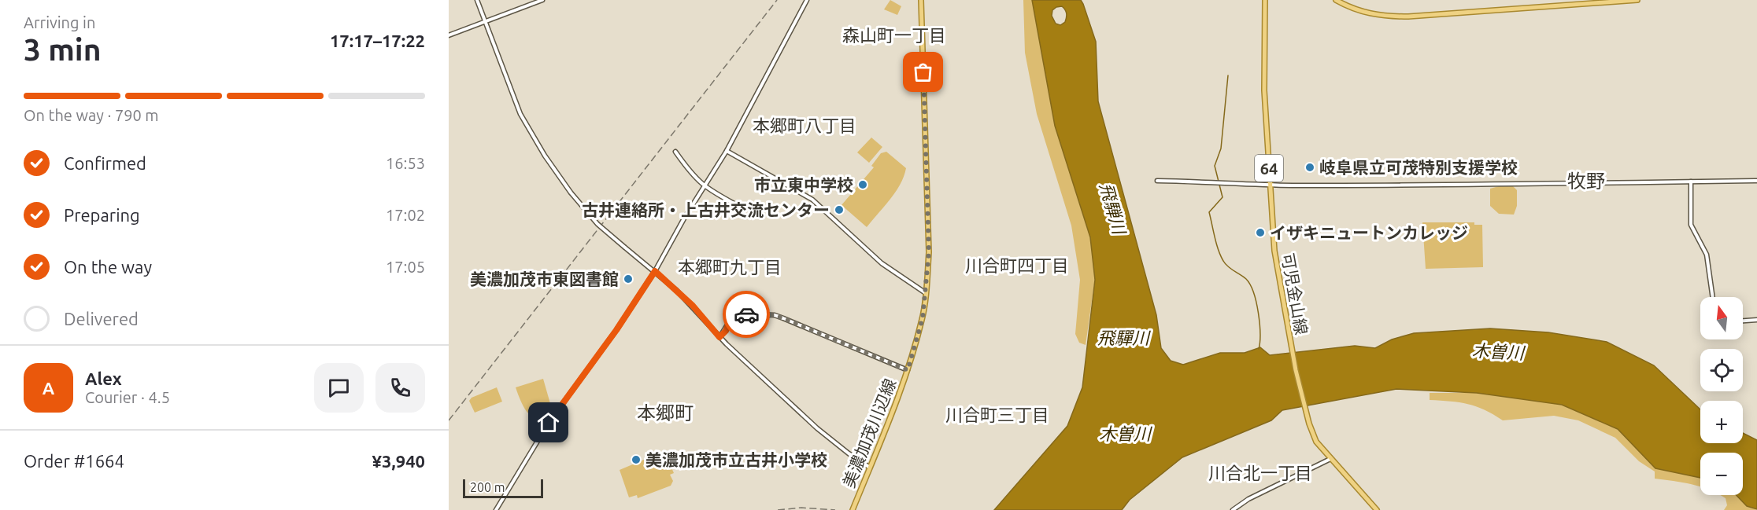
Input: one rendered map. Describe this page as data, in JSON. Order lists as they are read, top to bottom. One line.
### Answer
{"streets":{"main road":["64","可児金山線","美濃加茂川辺線"]},"districts":["森山町一丁目","本郷町八丁目","牧野","川合町四丁目","本郷町九丁目","本郷町","川合町三丁目","川合北一丁目"],"water":["飛騨川","飛驒川","木曽川"],"places":["岐阜県立可茂特別支援学校","市立東中学校","古井連絡所・上古井交流センター","イザキニュートンカレッジ","美濃加茂市東図書館","美濃加茂市立古井小学校"],"scale_bar":"200 m","north":"top","page":{"heading":["3 min","Arriving in","17:17–17:22"],"panel":["Alex","Courier · 4.5","Order #1664","¥3,940"],"bar":"On the way · 790 m","list":[["Confirmed","16:53"],["Preparing","17:02"],["On the way","17:05"],"Delivered"],"map_buttons":["+","−"],"round":"A","scale":"200 m"}}
